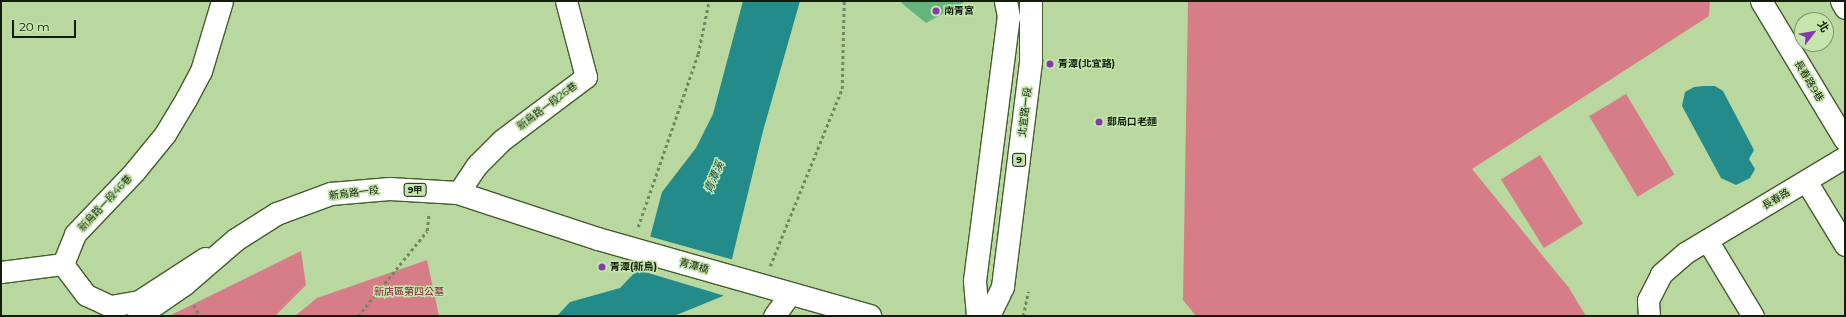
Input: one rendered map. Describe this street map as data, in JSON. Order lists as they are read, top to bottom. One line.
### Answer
{"streets":{"main road":["北宜路一段","9","9甲","新烏路一段","青潭橋"],"street":["長春路9巷","新烏路一段26巷","長春路","新烏路一段46巷"]},"crossings":[["新烏路一段26巷","新烏路一段"],["9甲","青潭橋"],["新烏路一段","青潭橋"]],"water":["青潭溪"],"parks":["新店區第四公墓"],"places":["南青宮","青潭(北宜路)","郵局口老麵","青潭(新烏)"],"scale_bar":"20 m","north":"top right"}
